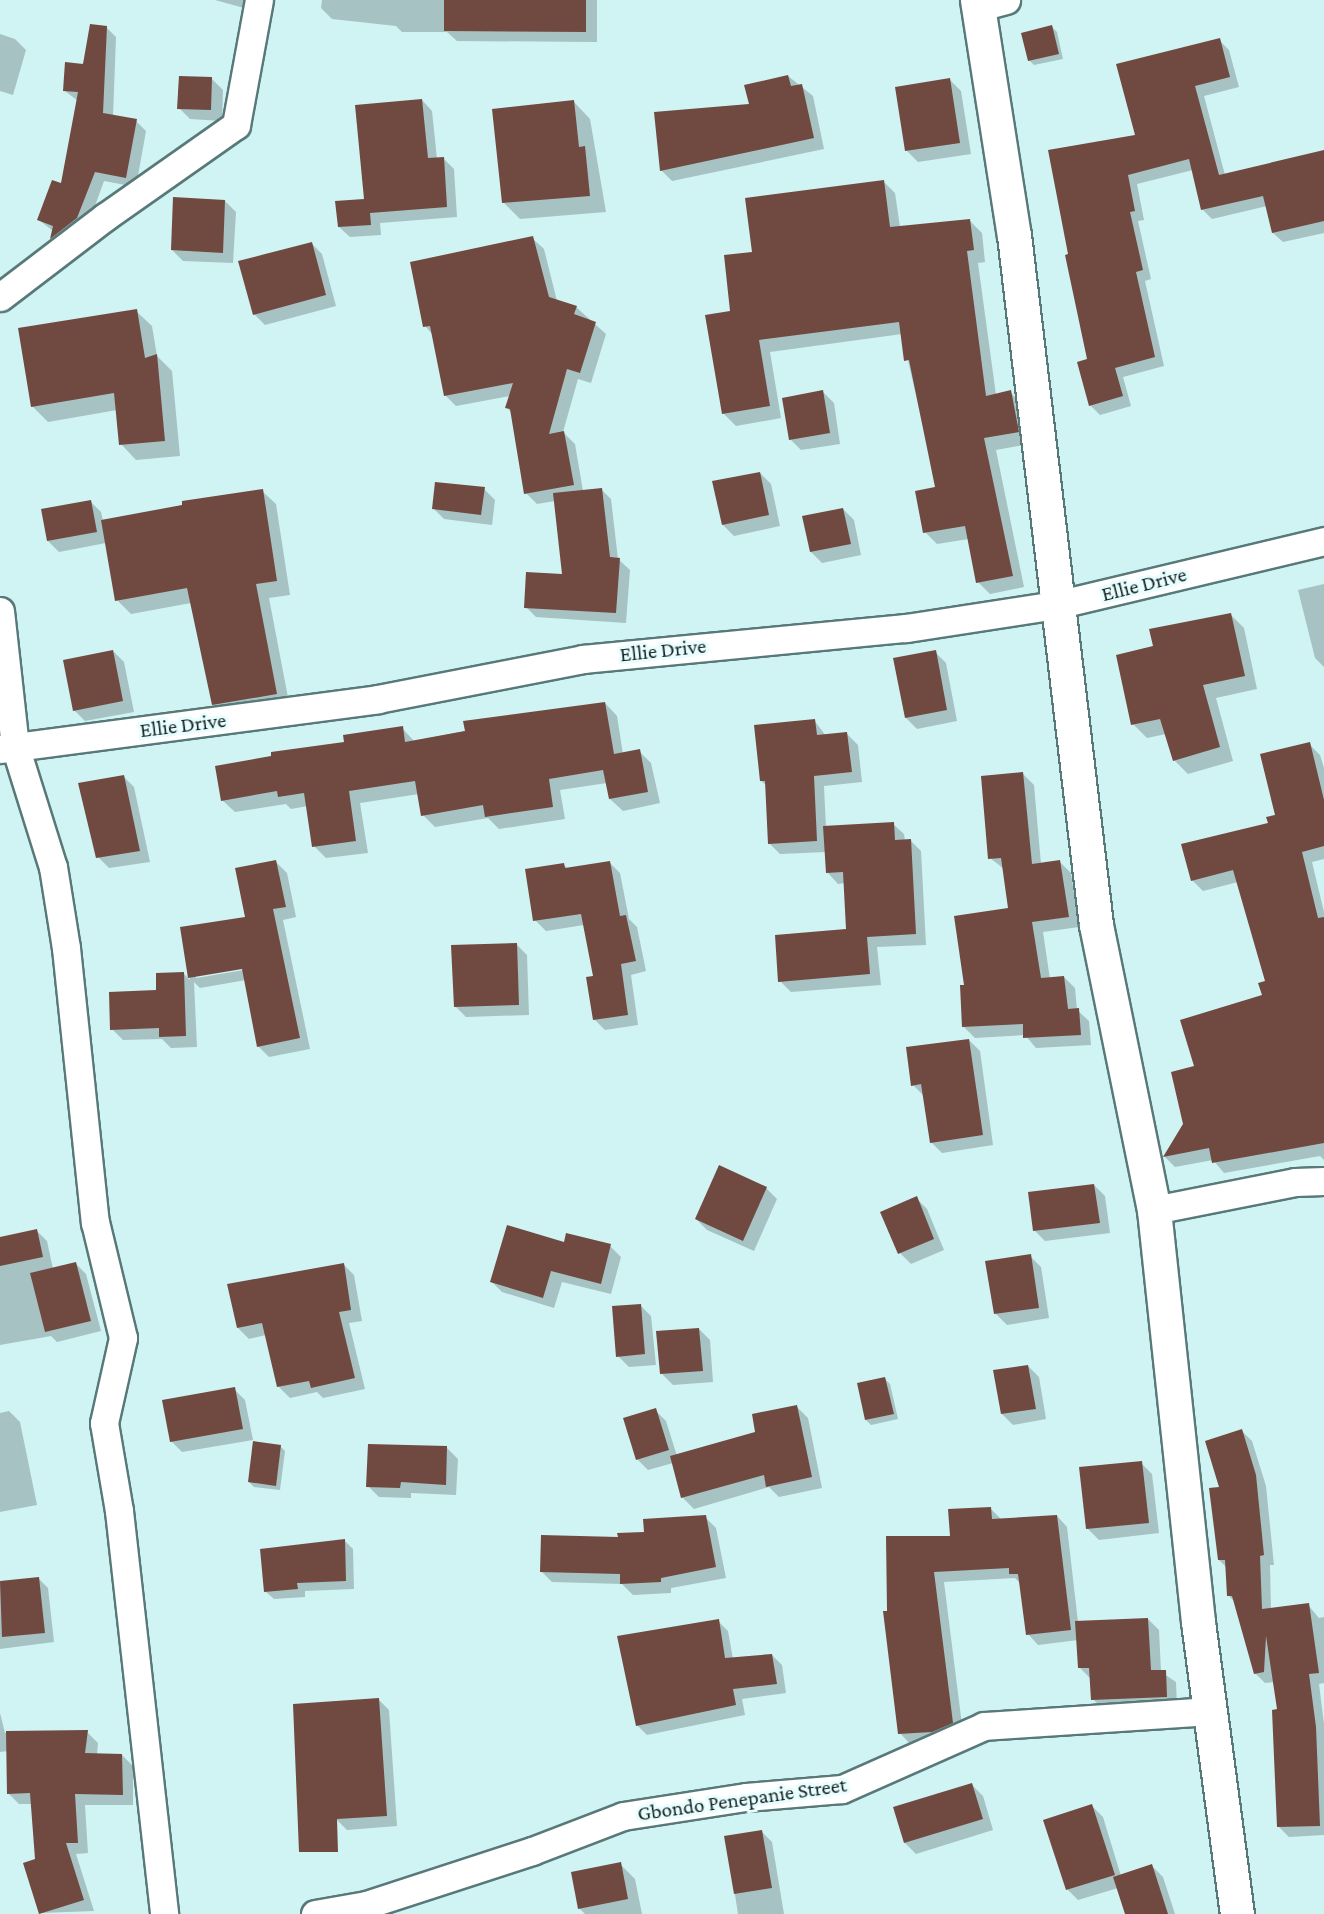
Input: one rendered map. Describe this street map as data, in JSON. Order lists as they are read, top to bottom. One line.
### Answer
{"streets":{"street":["Ellie Drive","Gbondo Penepanie Street"]}}
